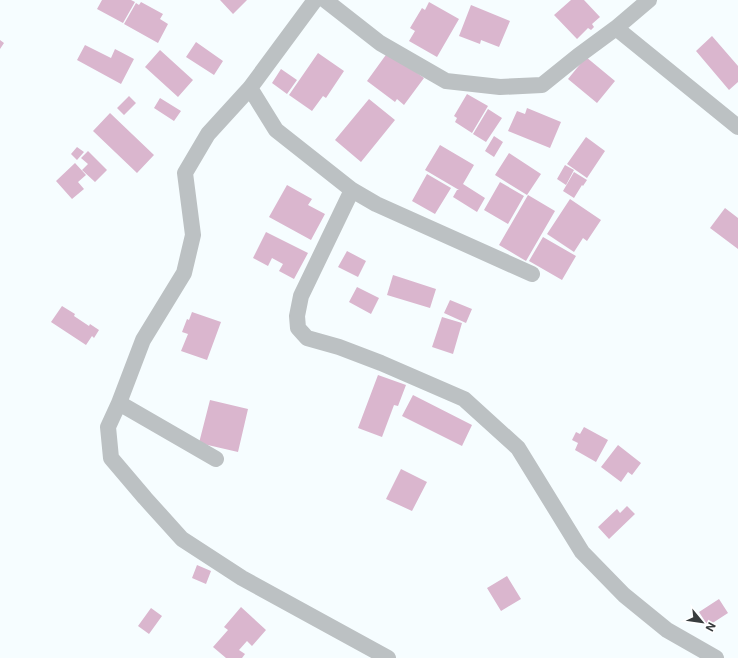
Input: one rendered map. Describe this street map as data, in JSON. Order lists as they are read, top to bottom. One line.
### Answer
{"north":"bottom right"}
